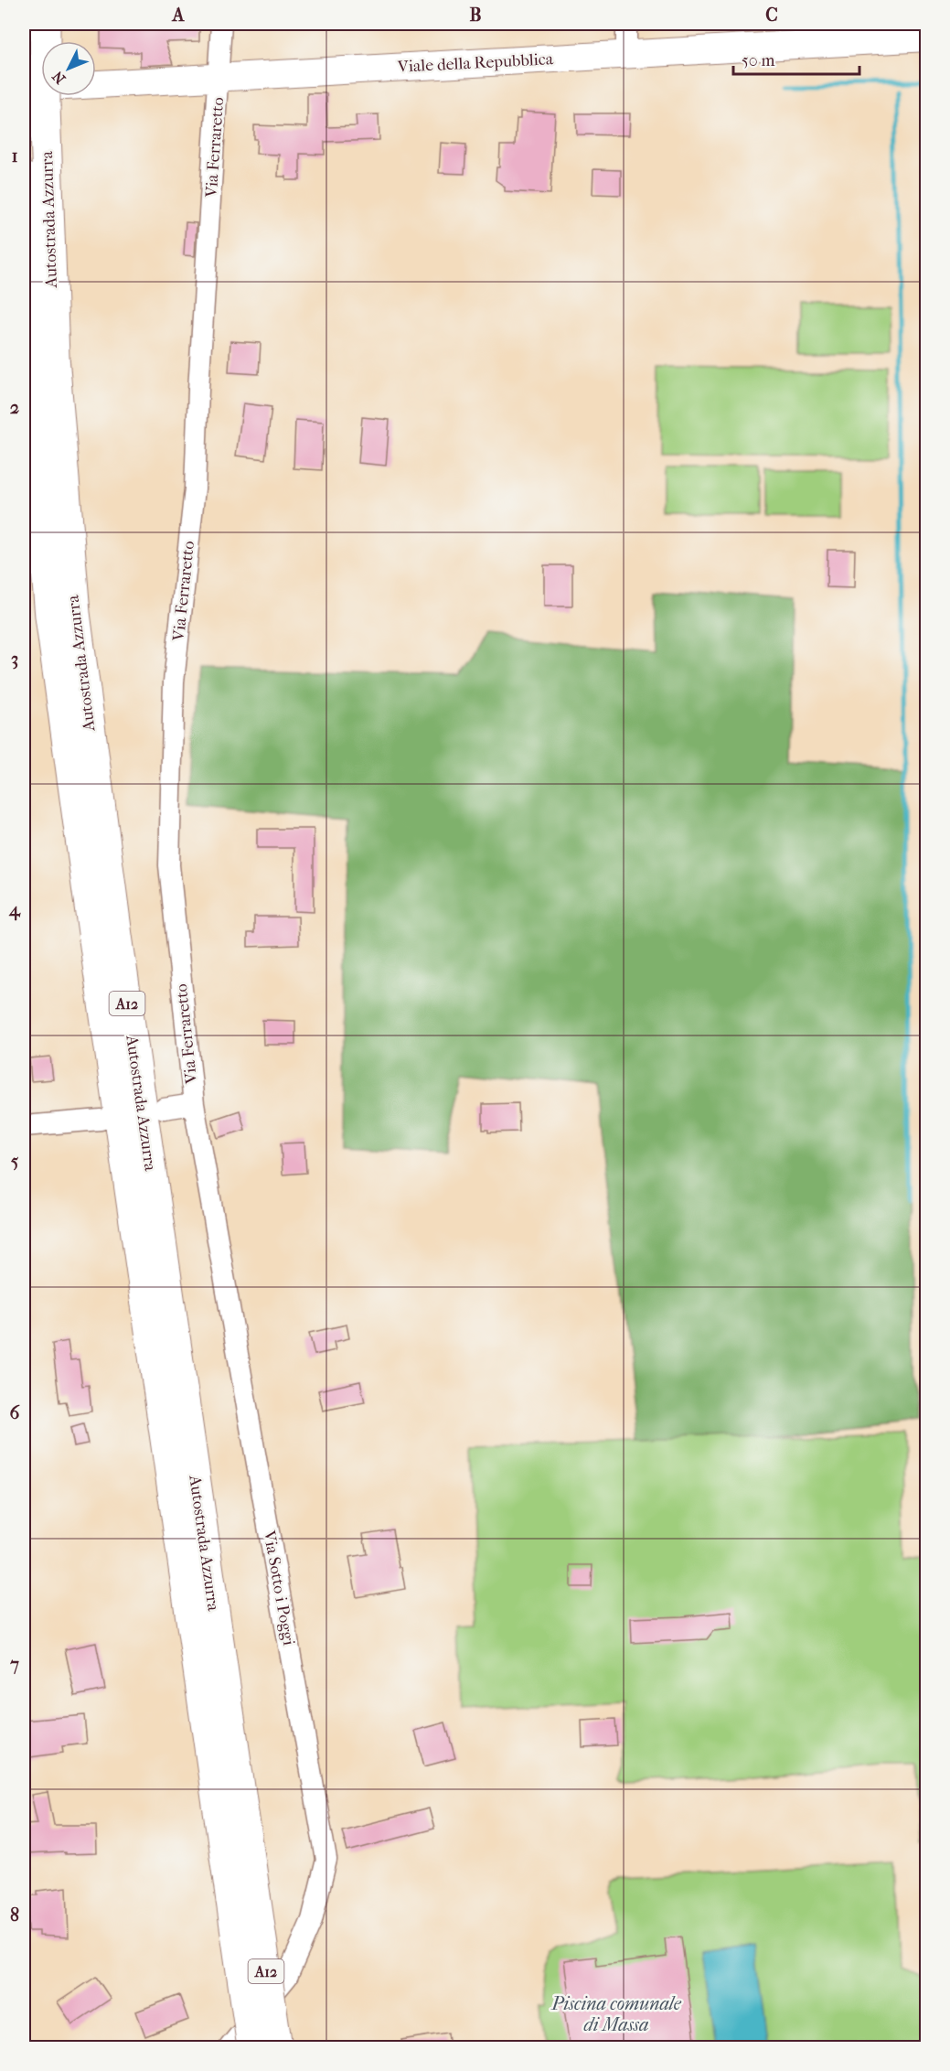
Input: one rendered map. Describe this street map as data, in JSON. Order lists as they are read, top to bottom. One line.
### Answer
{"streets":{"highway":["Autostrada Azzurra","A12"],"main road":["Viale della Repubblica"],"street":["Via Ferraretto","Via Sotto i Poggi"]},"crossings":[["Viale della Repubblica","Via Ferraretto"],["Via Ferraretto","Via Sotto i Poggi"]],"water":["Piscina comunale di Massa"],"scale_bar":"50 m","north":"bottom left","grid":{"columns":["A","B","C"],"rows":["1","2","3","4","5","6","7","8"]}}
